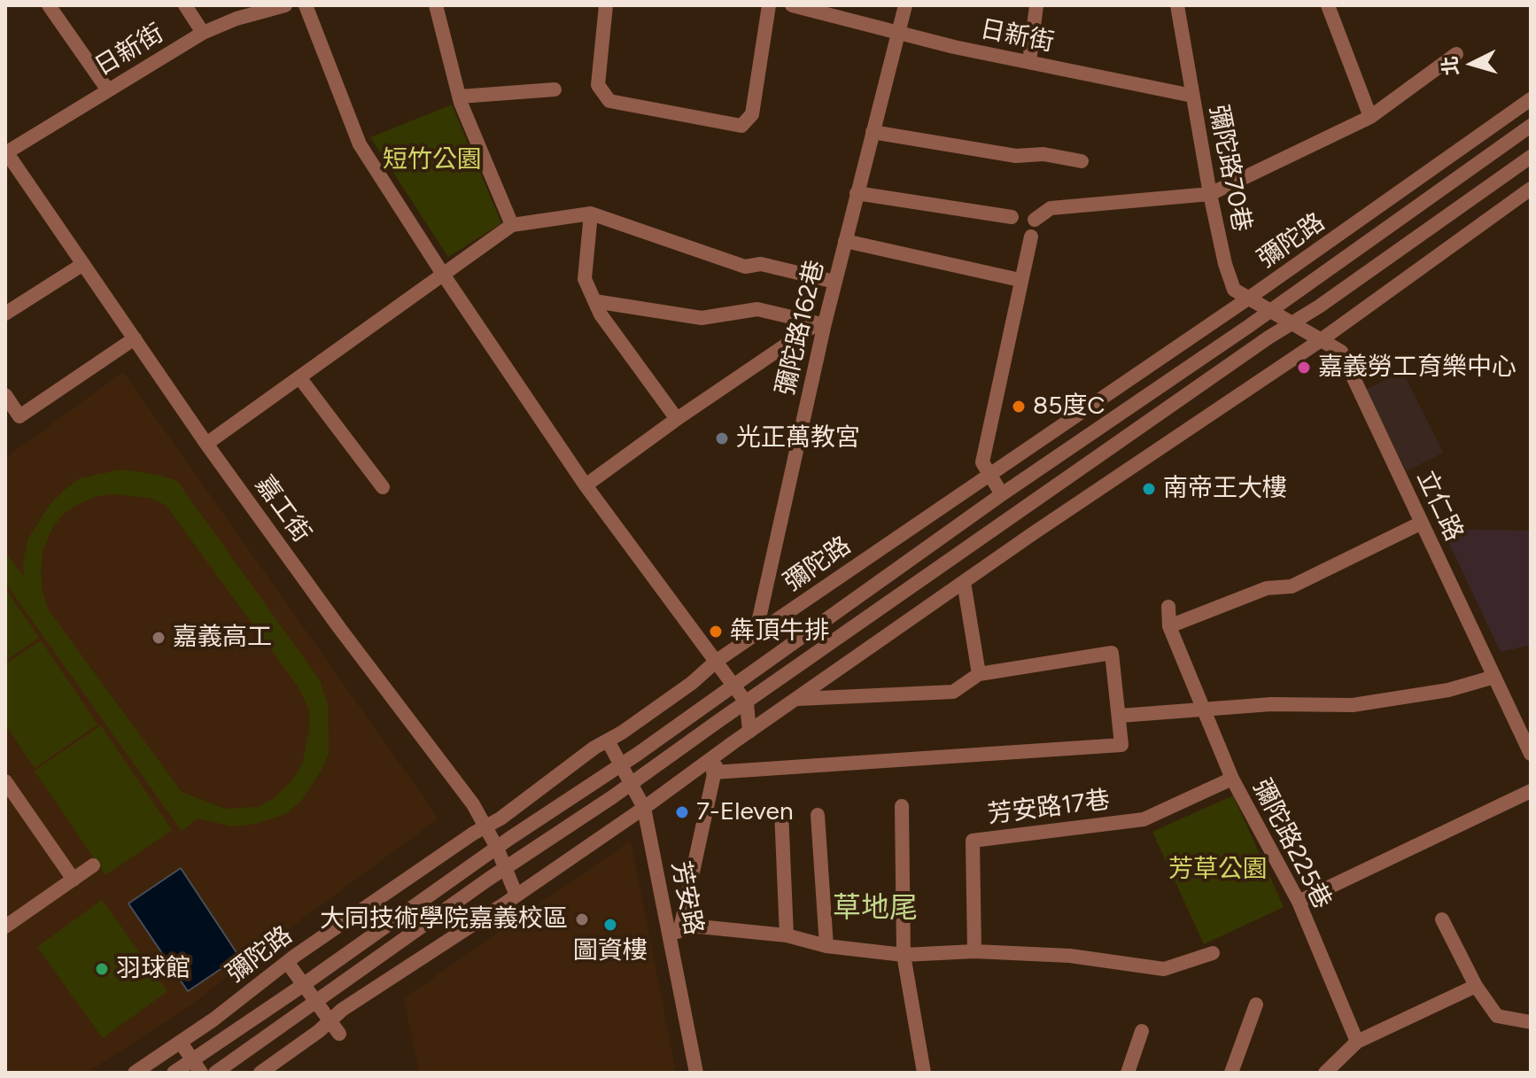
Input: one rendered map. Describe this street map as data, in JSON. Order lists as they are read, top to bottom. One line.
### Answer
{"streets":{"street":["日新街","彌陀路70巷","彌陀路","彌陀路162巷","立仁路","嘉工街","芳安路17巷","彌陀路225巷","芳安路"]},"crossings":[["日新街","彌陀路70巷"],["日新街","彌陀路162巷"],["日新街","嘉工街"],["彌陀路70巷","彌陀路"],["彌陀路70巷","立仁路"],["彌陀路","彌陀路162巷"],["彌陀路","立仁路"],["彌陀路","嘉工街"],["彌陀路","芳安路"],["芳安路17巷","彌陀路225巷"]],"districts":["草地尾"],"parks":["短竹公園","芳草公園"],"places":["嘉義勞工育樂中心","85度C","光正萬教宮","南帝王大樓","犇頂牛排","嘉義高工","7-Eleven","大同技術學院嘉義校區","圖資樓","羽球館"],"north":"left"}
